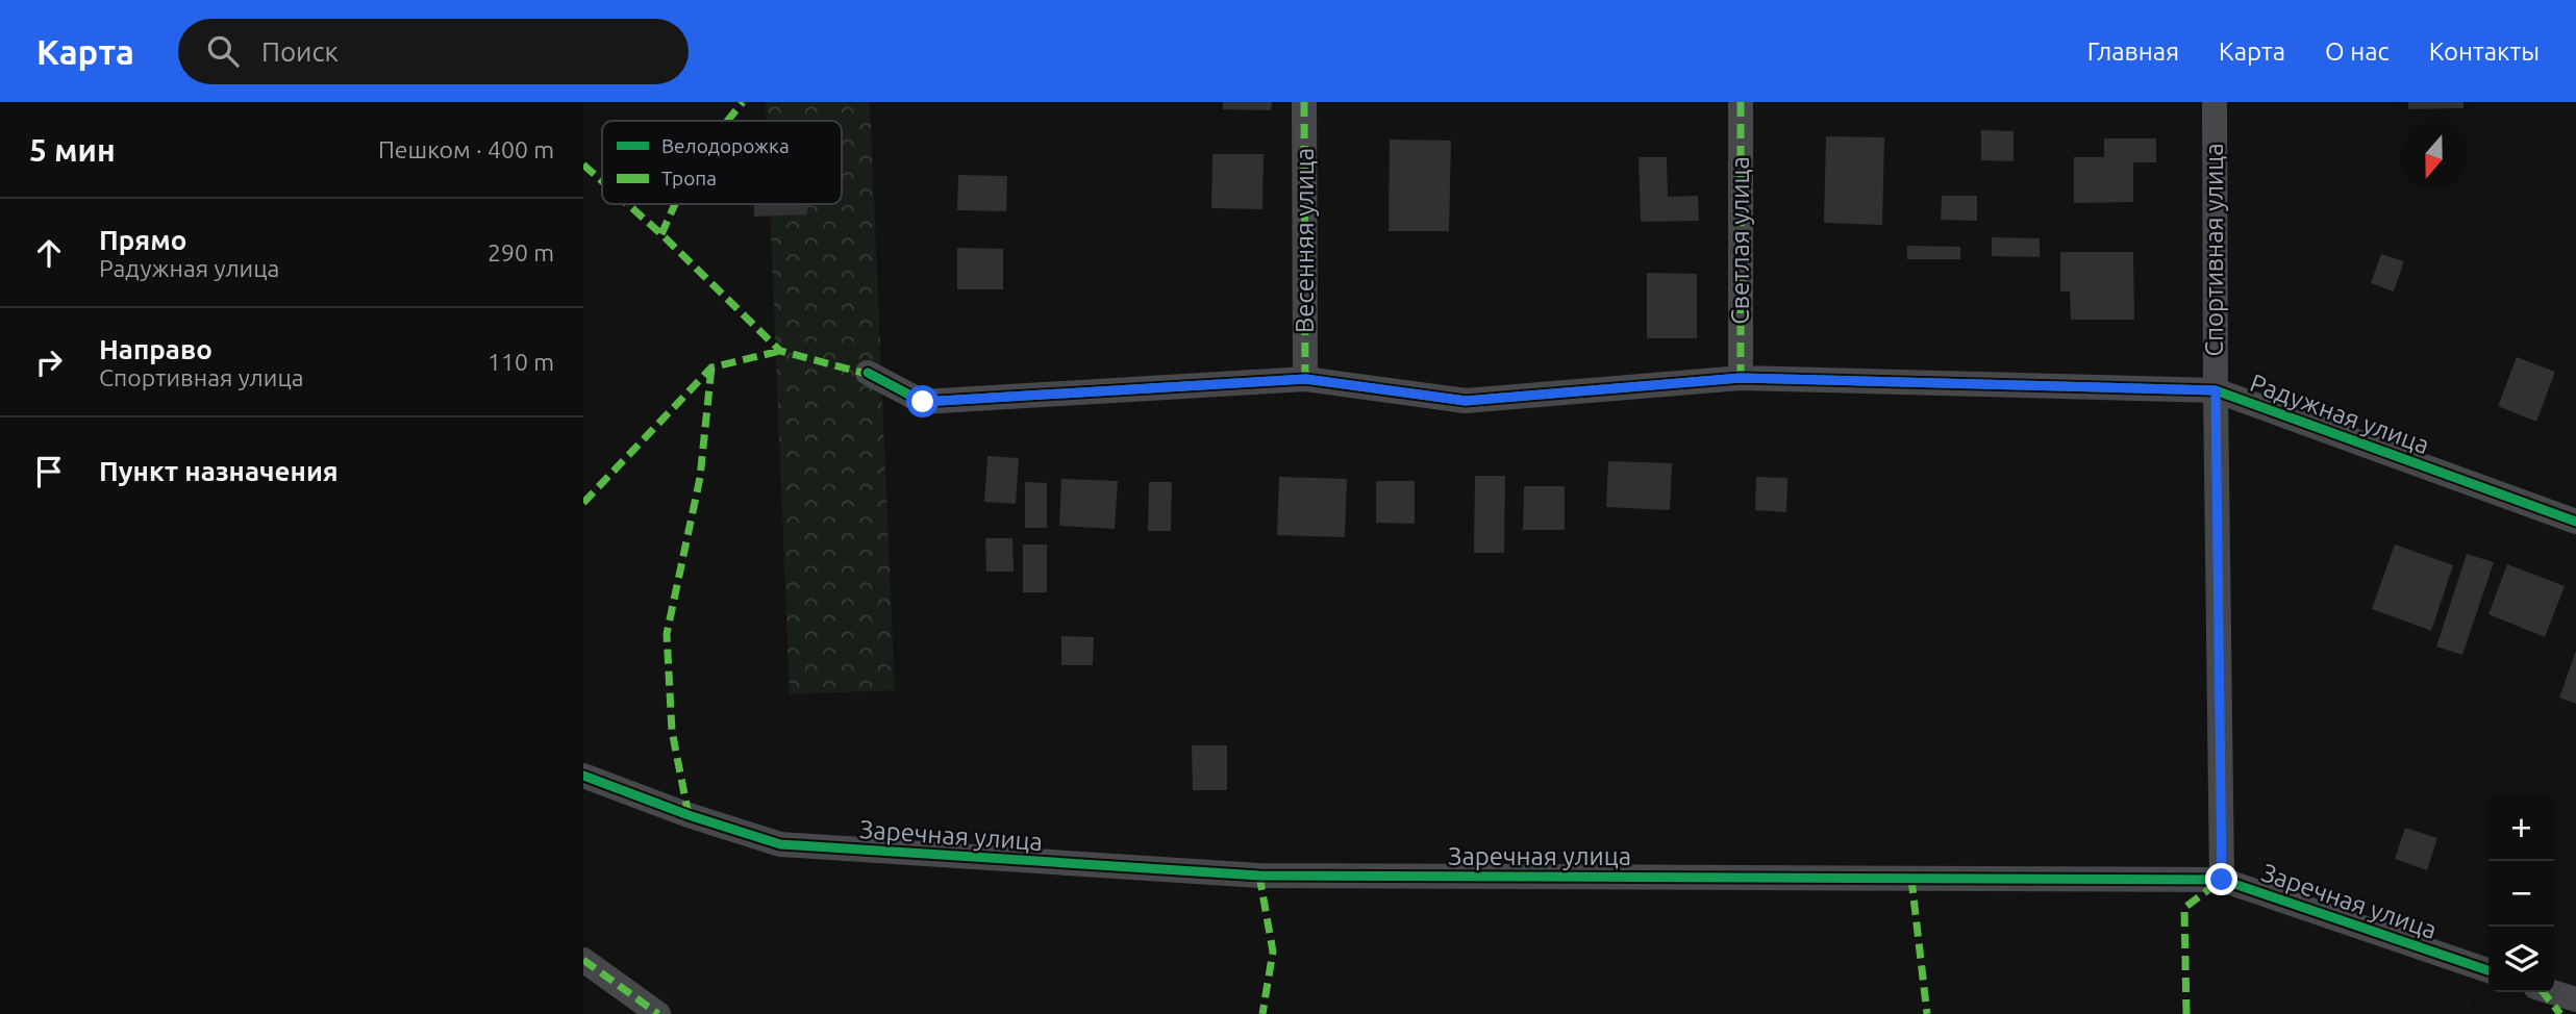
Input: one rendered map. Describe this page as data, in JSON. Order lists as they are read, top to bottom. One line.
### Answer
{"streets":{"street":["Весенняя улица","Светлая улица","Спортивная улица","Радужная улица","Заречная улица"]},"crossings":[["Весенняя улица","Радужная улица"],["Светлая улица","Радужная улица"],["Спортивная улица","Радужная улица"],["Спортивная улица","Заречная улица"]],"legend":["Велодорожка","Тропа"],"north":"bottom","page":{"header":"Карта","search":"Поиск","nav":["Главная","Карта","О нас","Контакты"],"heading":["5 мин","Пешком · 400 m"],"list":[["Прямо","Радужная улица","290 m"],["Направо","Спортивная улица","110 m"],"Пункт назначения"],"map_buttons":["+","−"]}}
